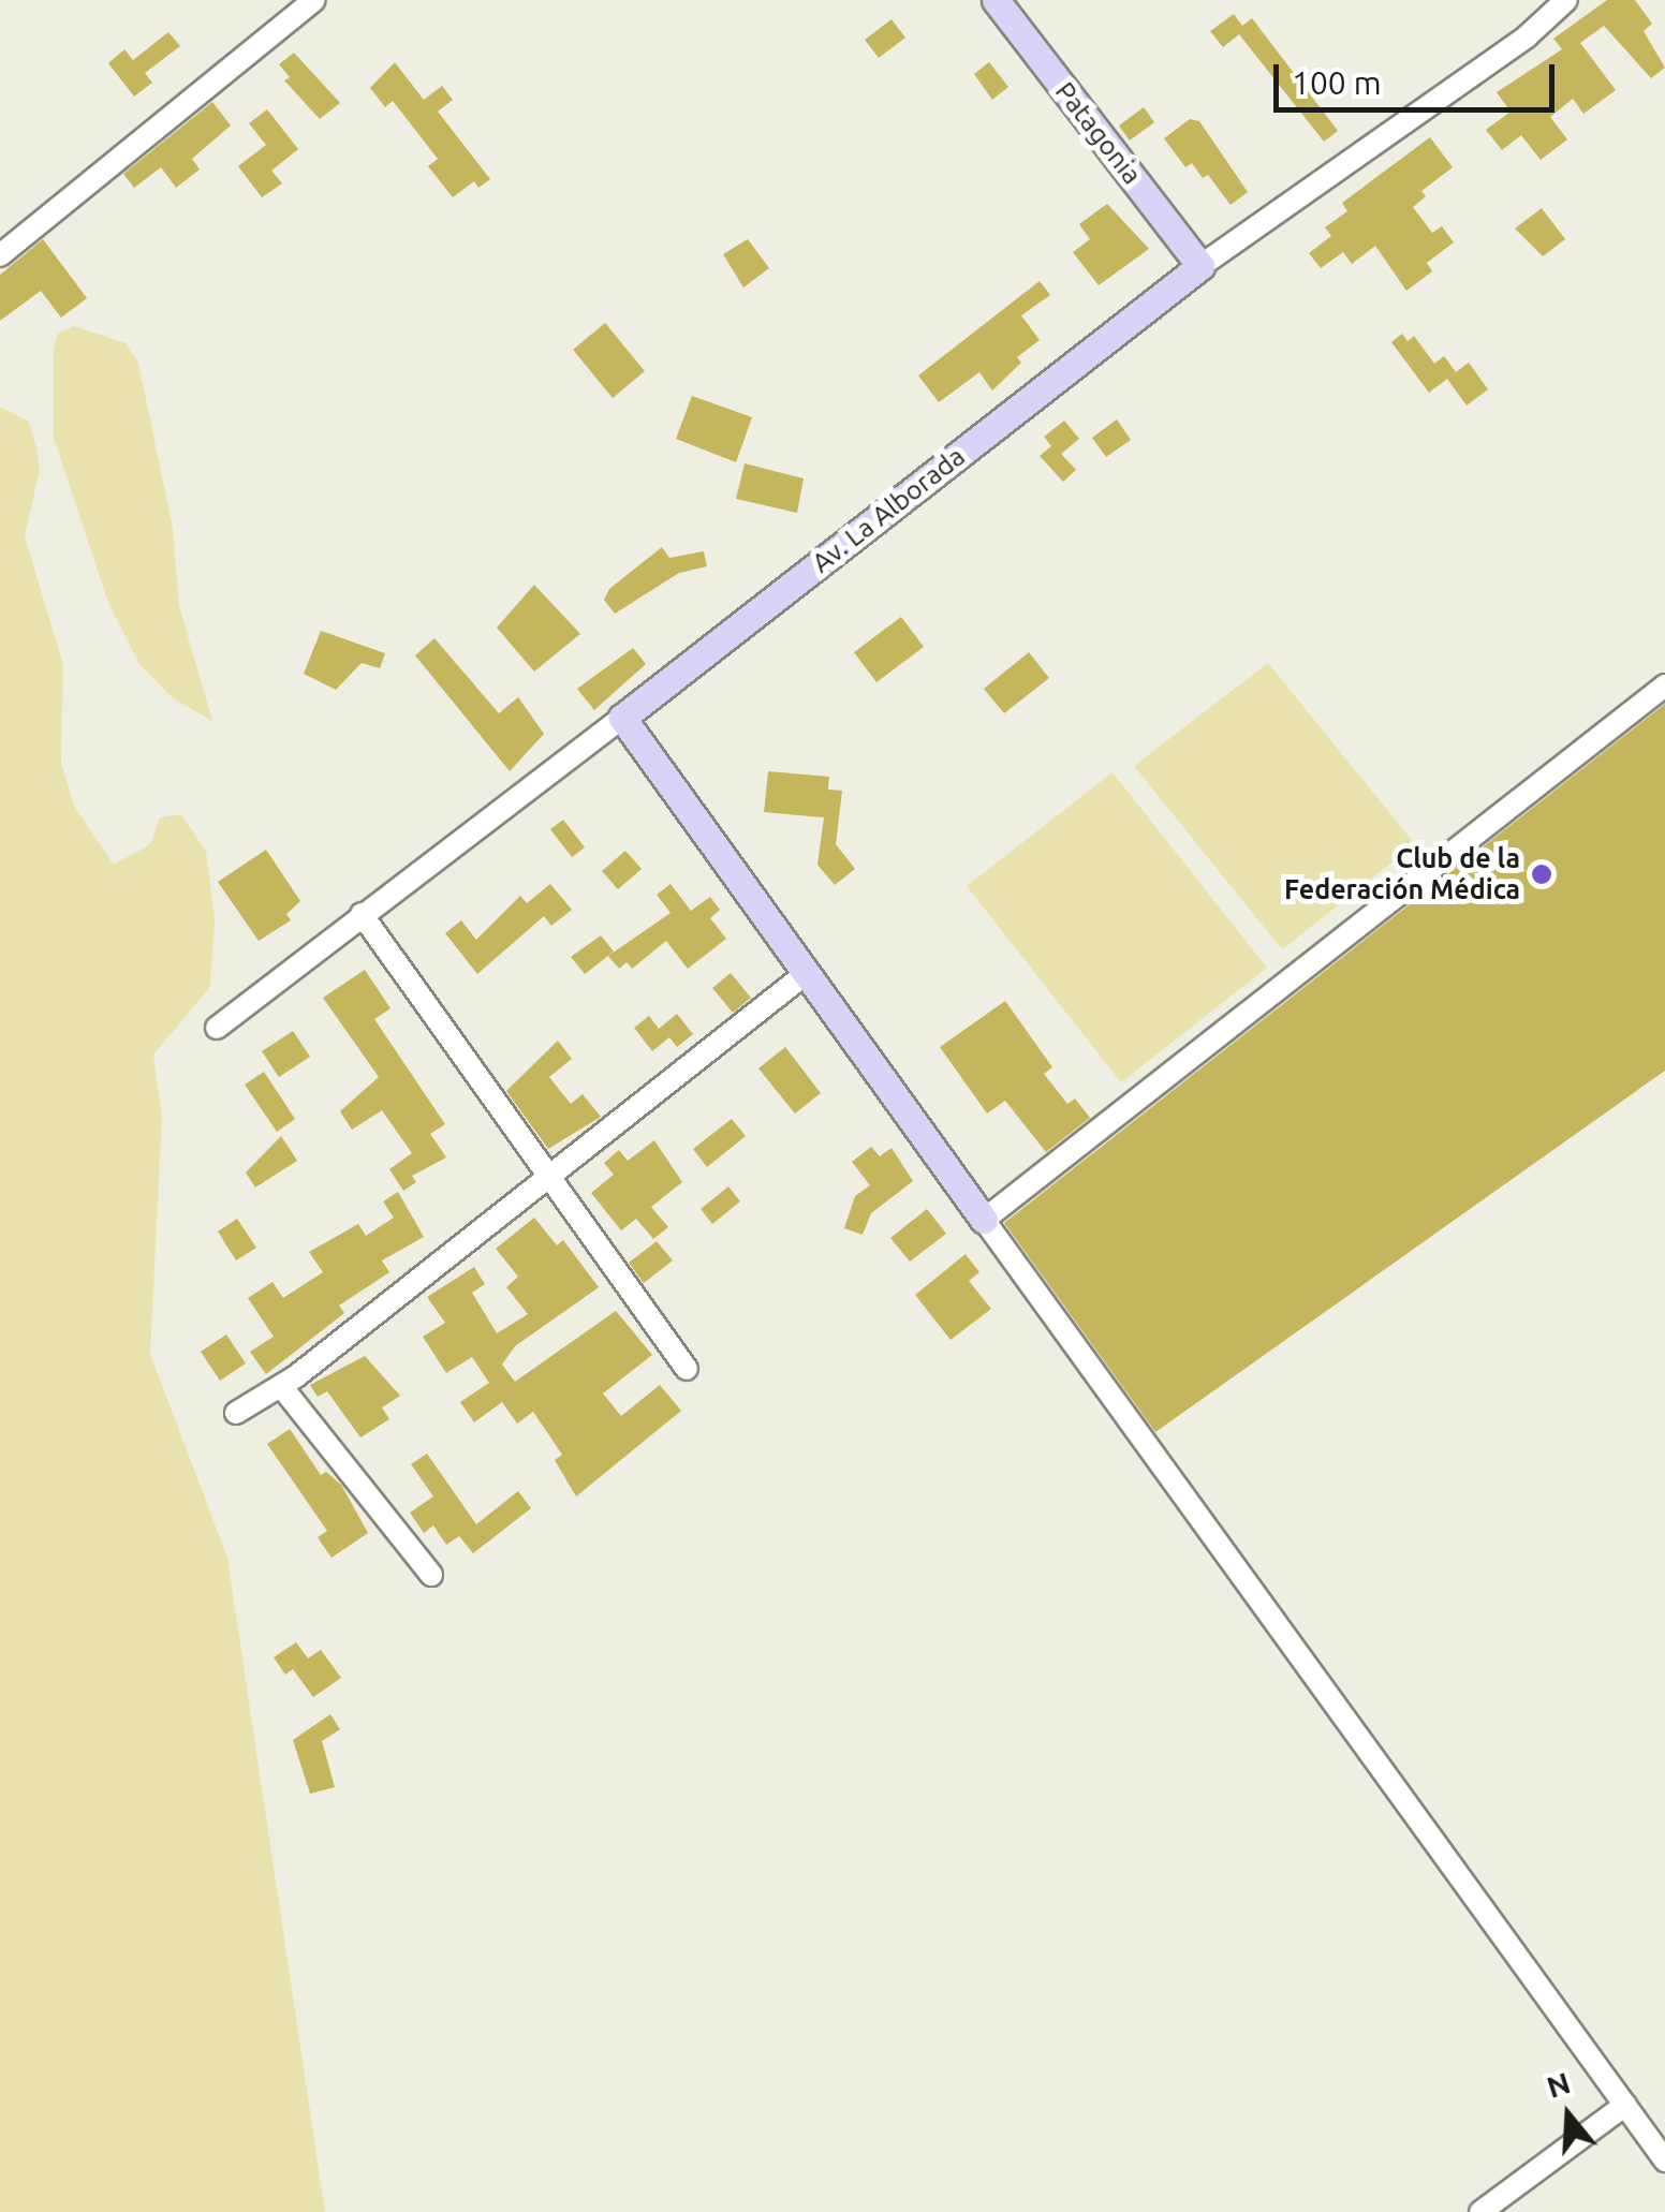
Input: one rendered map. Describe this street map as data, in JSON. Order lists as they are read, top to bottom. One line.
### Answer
{"streets":{"main road":["Patagonia","Av. La Alborada"]},"crossings":[["Patagonia","Av. La Alborada"]],"places":["Club de la Federación Médica"],"scale_bar":"100 m","north":"top"}
